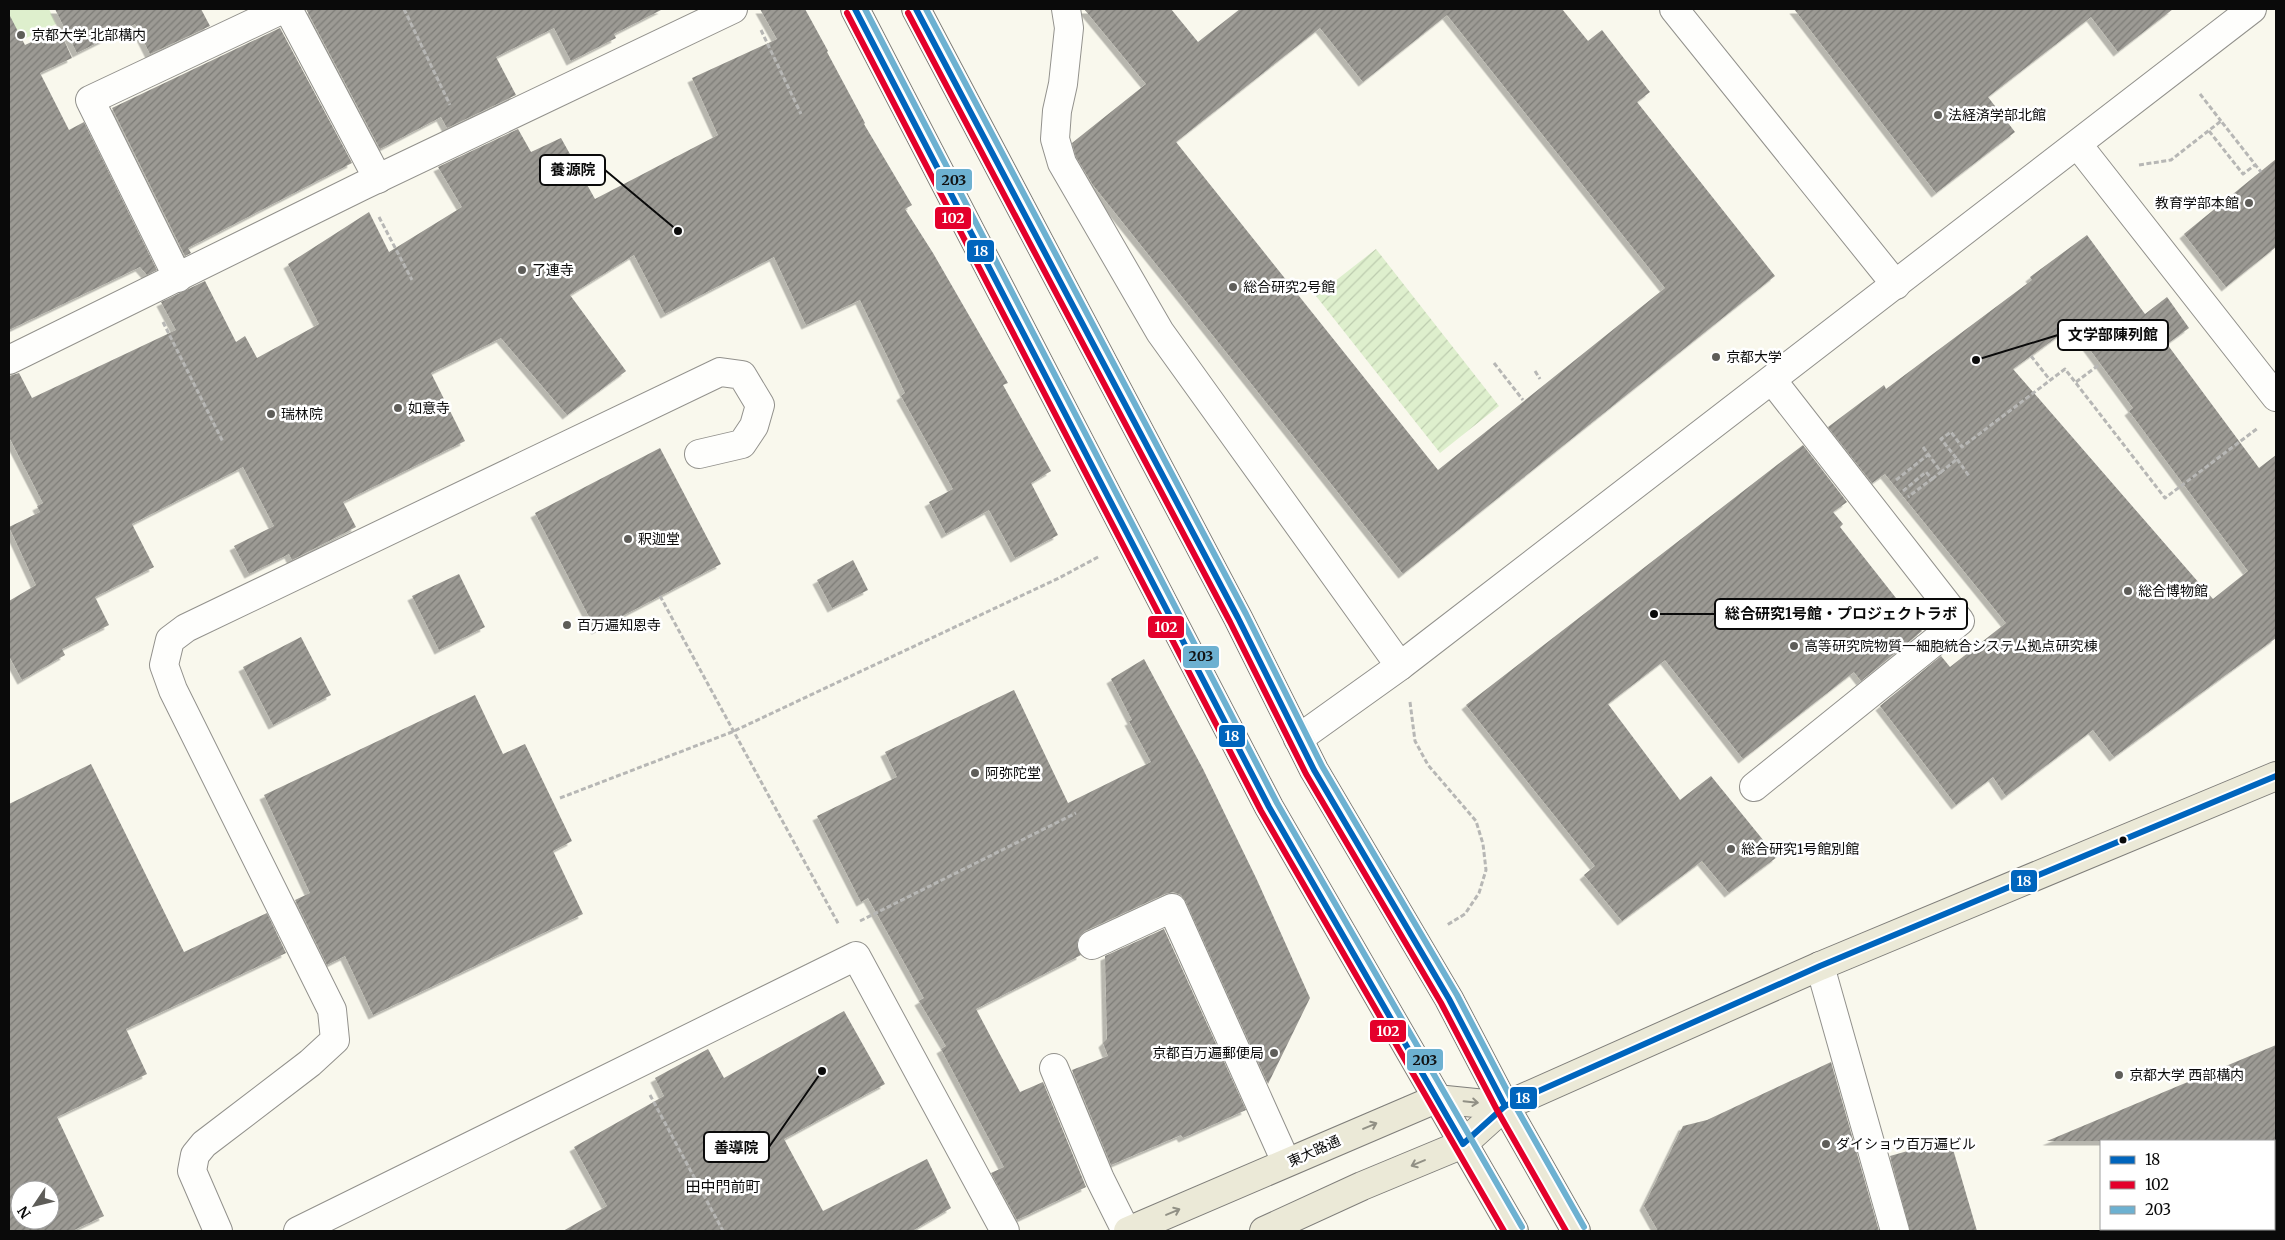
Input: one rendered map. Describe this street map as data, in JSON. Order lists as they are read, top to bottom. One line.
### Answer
{"streets":{"main road":["東大路通"]},"districts":["田中門前町"],"places":["京都大学 北部構内","法経済学部北館","教育学部本館","養源院","了連寺","総合研究2号館","京都大学","文学部陳列館","如意寺","瑞林院","釈迦堂","総合博物館","総合研究1号館・プロジェクトラボ","百万遍知恩寺","高等研究院物質一細胞統合システム拠点研究棟","阿弥陀堂","総合研究1号館別館","京都百万遍郵便局","善導院","京都大学 西部構内","ダイショウ百万遍ビル"],"lines":["transit line 18","transit line 203","transit line 102"],"legend":["18","102","203"],"north":"bottom left"}
